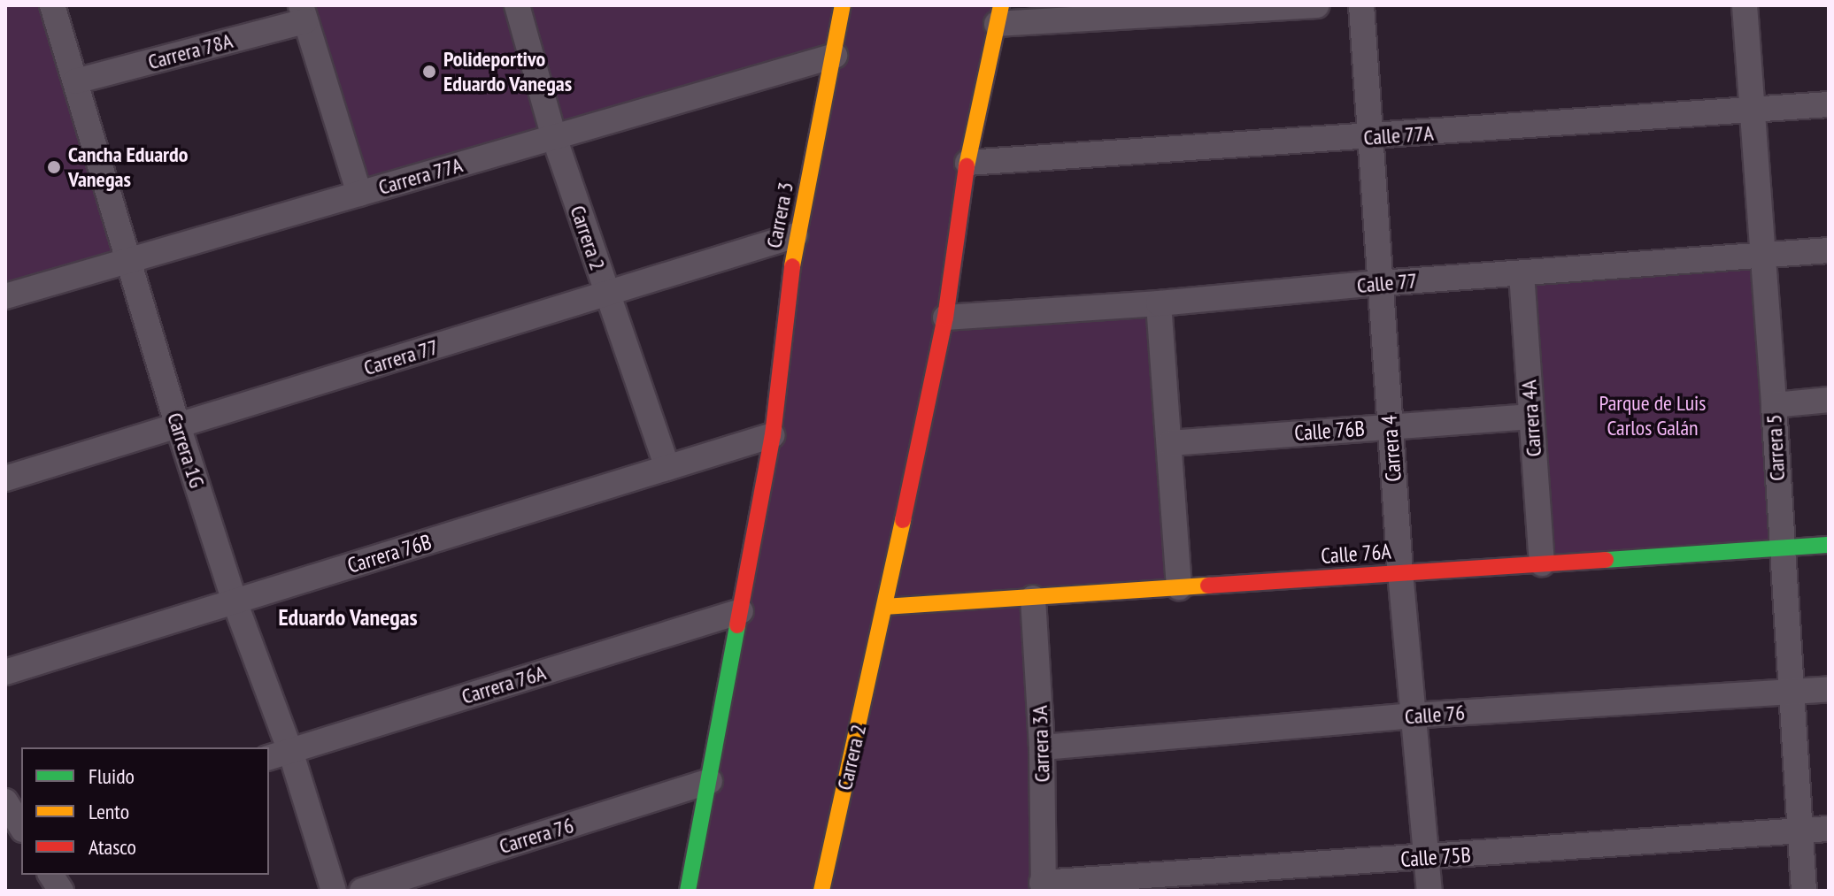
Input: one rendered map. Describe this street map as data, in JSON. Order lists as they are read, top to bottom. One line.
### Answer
{"streets":{"main road":["Carrera 3","Carrera 2","Calle 76A"],"street":["Carrera 78A","Calle 77A","Carrera 77A","Calle 77","Carrera 77","Carrera 4A","Calle 76B","Carrera 5","Carrera 4","Carrera 1G","Carrera 76B","Carrera 76A","Calle 76","Carrera 3A","Carrera 76","Calle 75B"]},"crossings":[["Carrera 78A","Carrera 1G"],["Calle 77A","Carrera 5"],["Calle 77A","Carrera 4"],["Carrera 77A","Carrera 3"],["Carrera 77A","Carrera 2"],["Carrera 77A","Carrera 1G"],["Carrera 3","Carrera 77"],["Carrera 3","Carrera 76B"],["Carrera 2","Calle 77"],["Carrera 2","Carrera 77"],["Carrera 2","Carrera 76B"],["Carrera 2","Calle 76A"],["Calle 77","Carrera 4A"],["Calle 77","Carrera 5"],["Calle 77","Carrera 4"],["Carrera 77","Carrera 1G"],["Carrera 4A","Calle 76B"],["Carrera 4A","Calle 76A"],["Calle 76B","Carrera 4"],["Carrera 5","Calle 76A"],["Carrera 5","Calle 76"],["Carrera 5","Calle 75B"],["Carrera 4","Calle 76A"],["Carrera 4","Calle 76"],["Carrera 4","Calle 75B"],["Carrera 1G","Carrera 76B"],["Carrera 1G","Carrera 76A"],["Calle 76A","Carrera 3A"],["Calle 76","Carrera 3A"],["Carrera 3A","Calle 75B"]],"districts":["Eduardo Vanegas"],"parks":["Parque de Luis Carlos Galán"],"places":["Polideportivo Eduardo Vanegas","Cancha Eduardo Vanegas"],"legend":["Fluido","Lento","Atasco"]}
